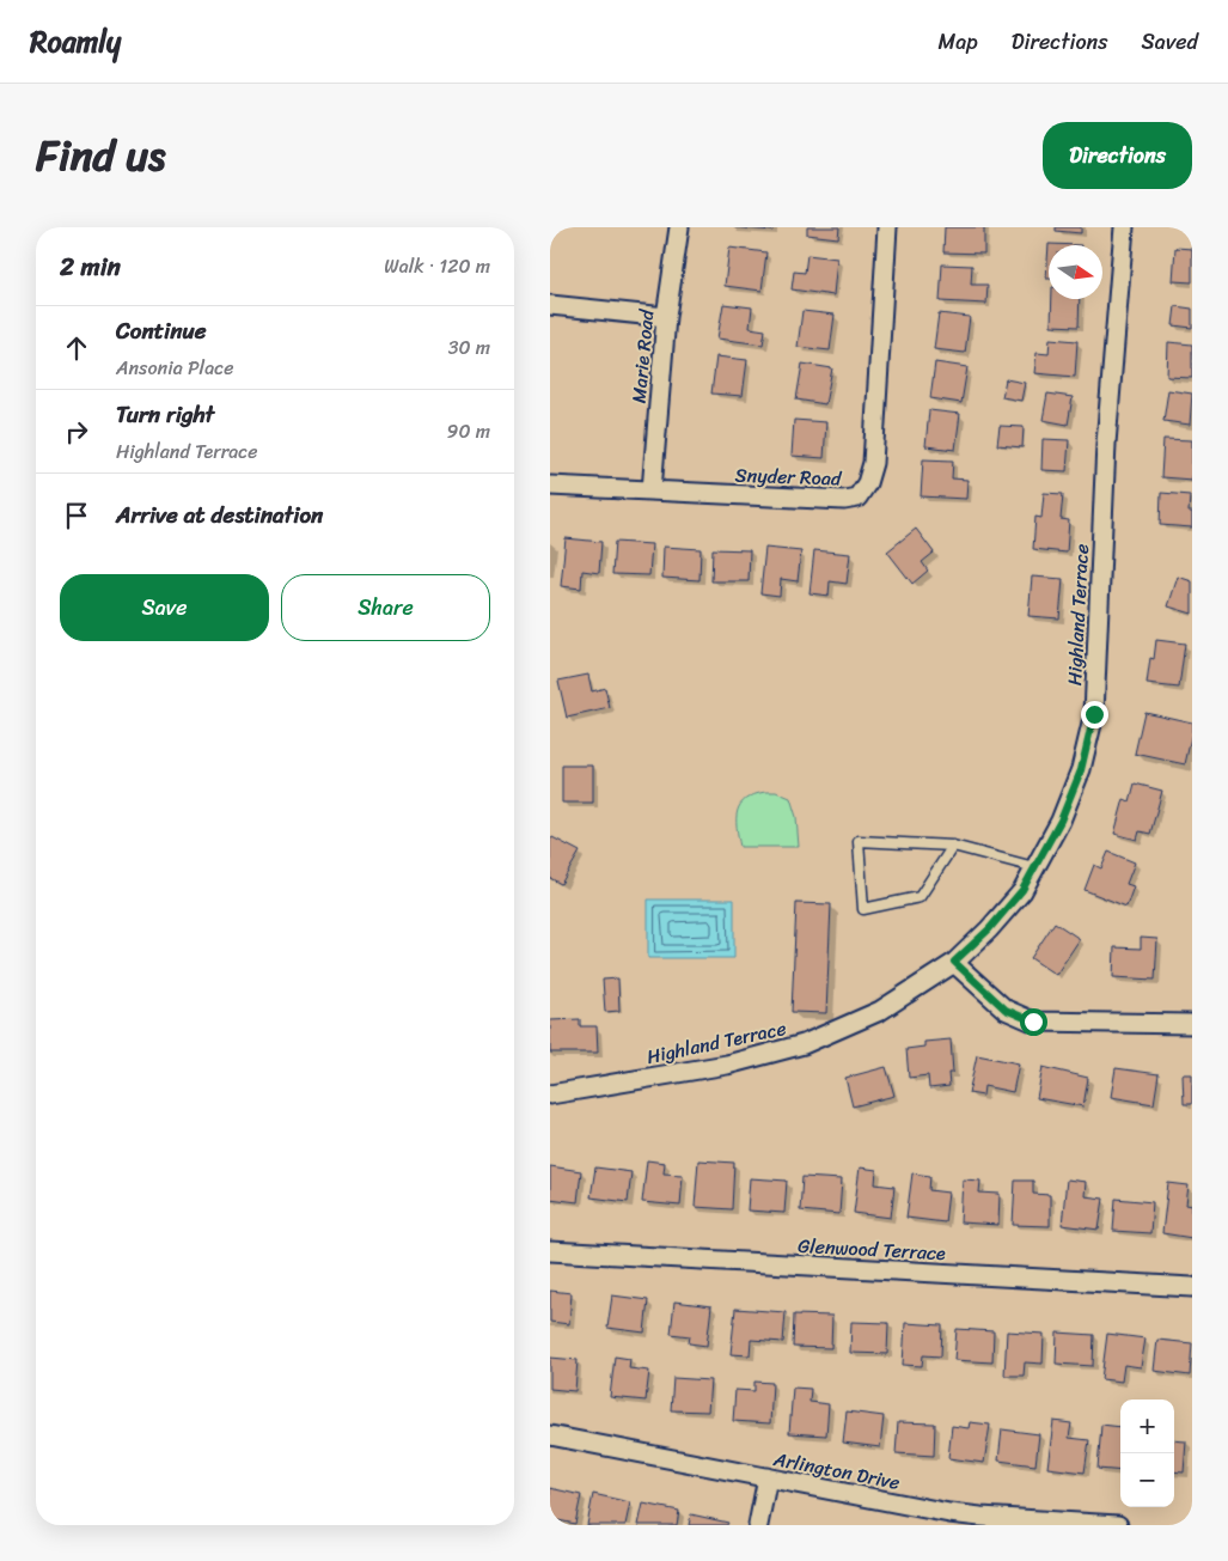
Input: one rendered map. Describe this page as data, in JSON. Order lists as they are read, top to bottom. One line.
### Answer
{"streets":{"street":["Marie Road","Snyder Road","Highland Terrace","Glenwood Terrace","Arlington Drive"]},"crossings":[["Marie Road","Snyder Road"]],"north":"right","page":{"header":"Roamly","nav":["Map","Directions","Saved"],"title":"Find us","buttons":["Directions",["Save","Share"]],"heading":["2 min","Walk · 120 m"],"list":[["Continue","Ansonia Place","30 m"],["Turn right","Highland Terrace","90 m"],"Arrive at destination"],"map_buttons":["+","−"]}}
